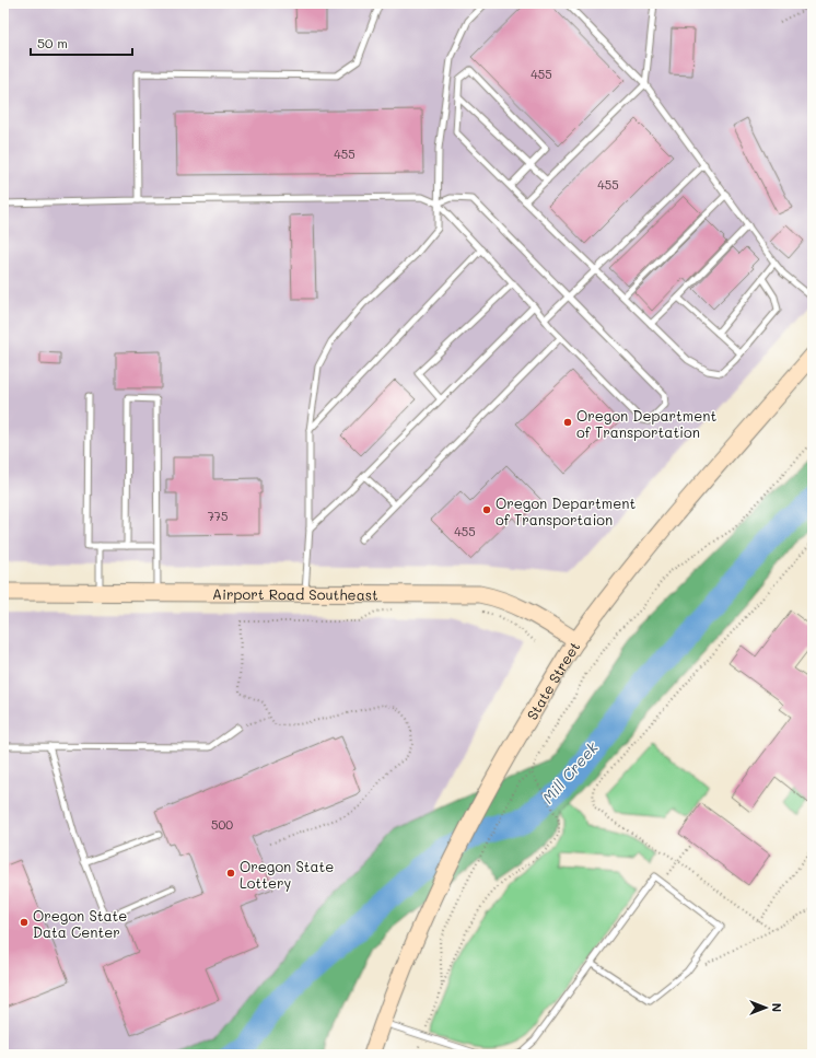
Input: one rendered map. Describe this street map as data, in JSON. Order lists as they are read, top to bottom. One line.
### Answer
{"streets":{"main road":["Airport Road Southeast","State Street"]},"crossings":[["Airport Road Southeast","State Street"]],"water":["Mill Creek"],"places":["Oregon Department of Transportation","Oregon Department of Transportaion","Oregon State Lottery","Oregon State Data Center"],"house_numbers":["455","455","455","775","455","500"],"scale_bar":"50 m","north":"right"}
